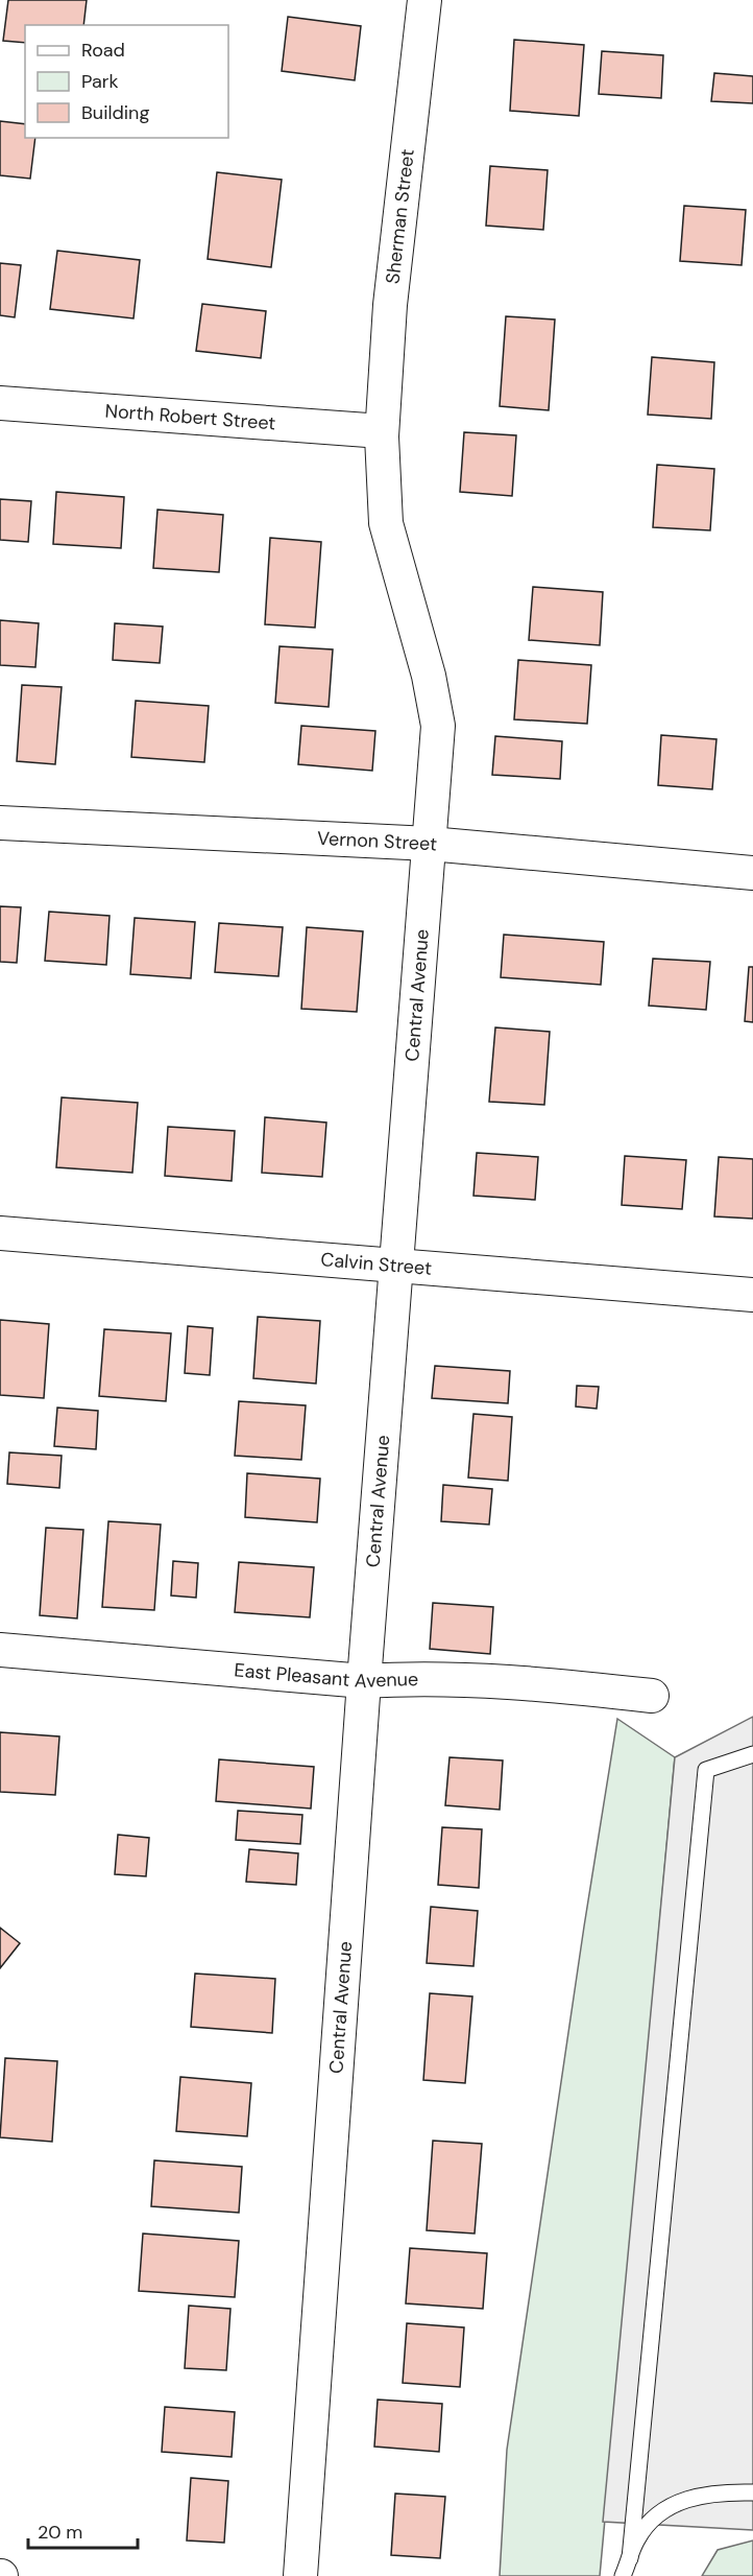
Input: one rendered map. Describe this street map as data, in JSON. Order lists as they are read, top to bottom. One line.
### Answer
{"streets":{"street":["Sherman Street","North Robert Street","Vernon Street","Central Avenue","Calvin Street","East Pleasant Avenue"]},"crossings":[["Sherman Street","North Robert Street"],["Sherman Street","Central Avenue"],["North Robert Street","Central Avenue"],["Vernon Street","Central Avenue"],["Central Avenue","Calvin Street"],["Central Avenue","East Pleasant Avenue"]],"legend":["Road","Park","Building"],"scale_bar":"20 m"}
